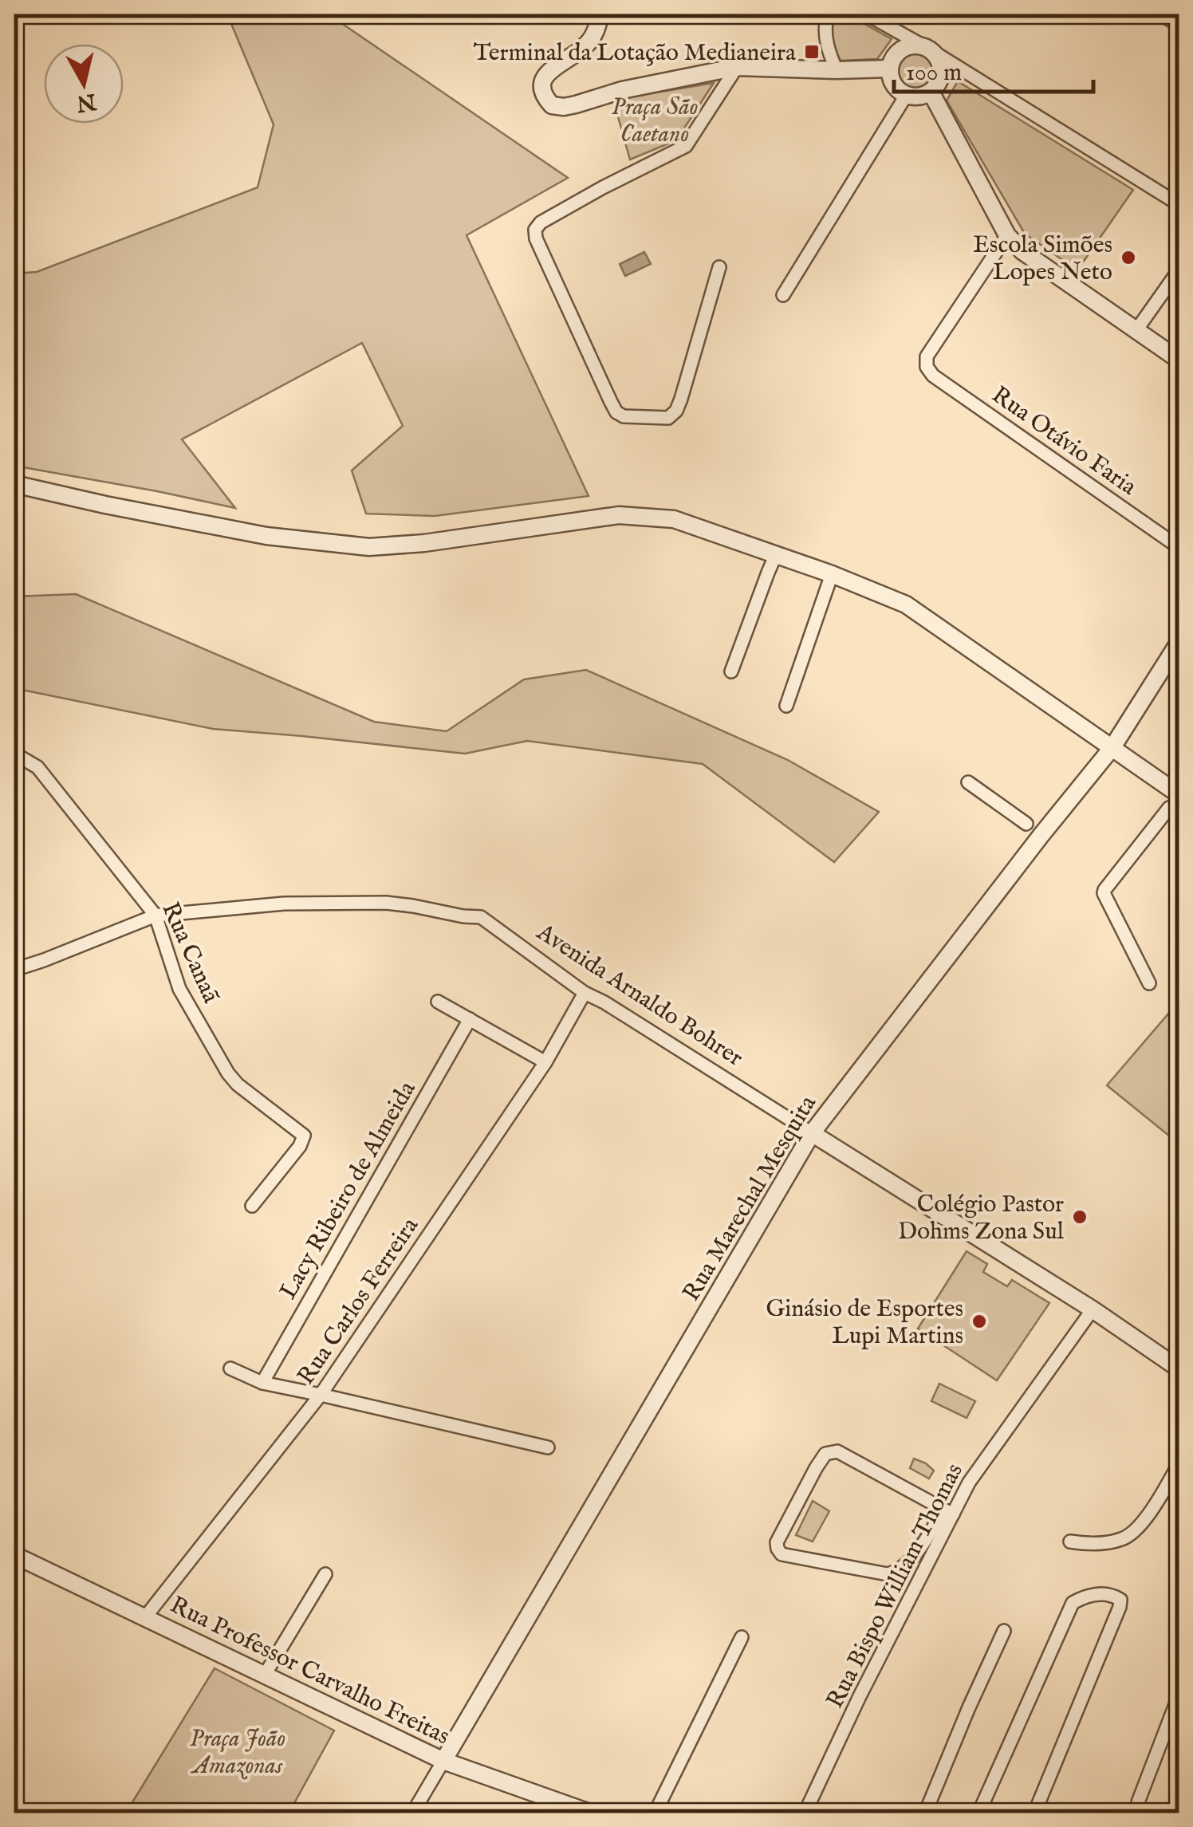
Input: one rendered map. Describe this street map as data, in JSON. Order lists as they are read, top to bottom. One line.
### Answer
{"streets":{"street":["Rua Otávio Faria","Rua Canaã","Avenida Arnaldo Bohrer","Lacy Ribeiro de Almeida","Rua Marechal Mesquita","Rua Carlos Ferreira","Rua Bispo William Thomas","Rua Professor Carvalho Freitas"]},"crossings":[["Rua Canaã","Avenida Arnaldo Bohrer"],["Avenida Arnaldo Bohrer","Rua Marechal Mesquita"],["Avenida Arnaldo Bohrer","Rua Carlos Ferreira"],["Avenida Arnaldo Bohrer","Rua Bispo William Thomas"],["Rua Marechal Mesquita","Rua Professor Carvalho Freitas"],["Rua Carlos Ferreira","Rua Professor Carvalho Freitas"]],"parks":["Praça São Caetano","Praça João Amazonas"],"places":{"transit":["Terminal da Lotação Medianeira"],"other":["Escola Simões Lopes Neto","Colégio Pastor Dohms Zona Sul","Ginásio de Esportes Lupi Martins"]},"scale_bar":"100 m","north":"bottom"}
